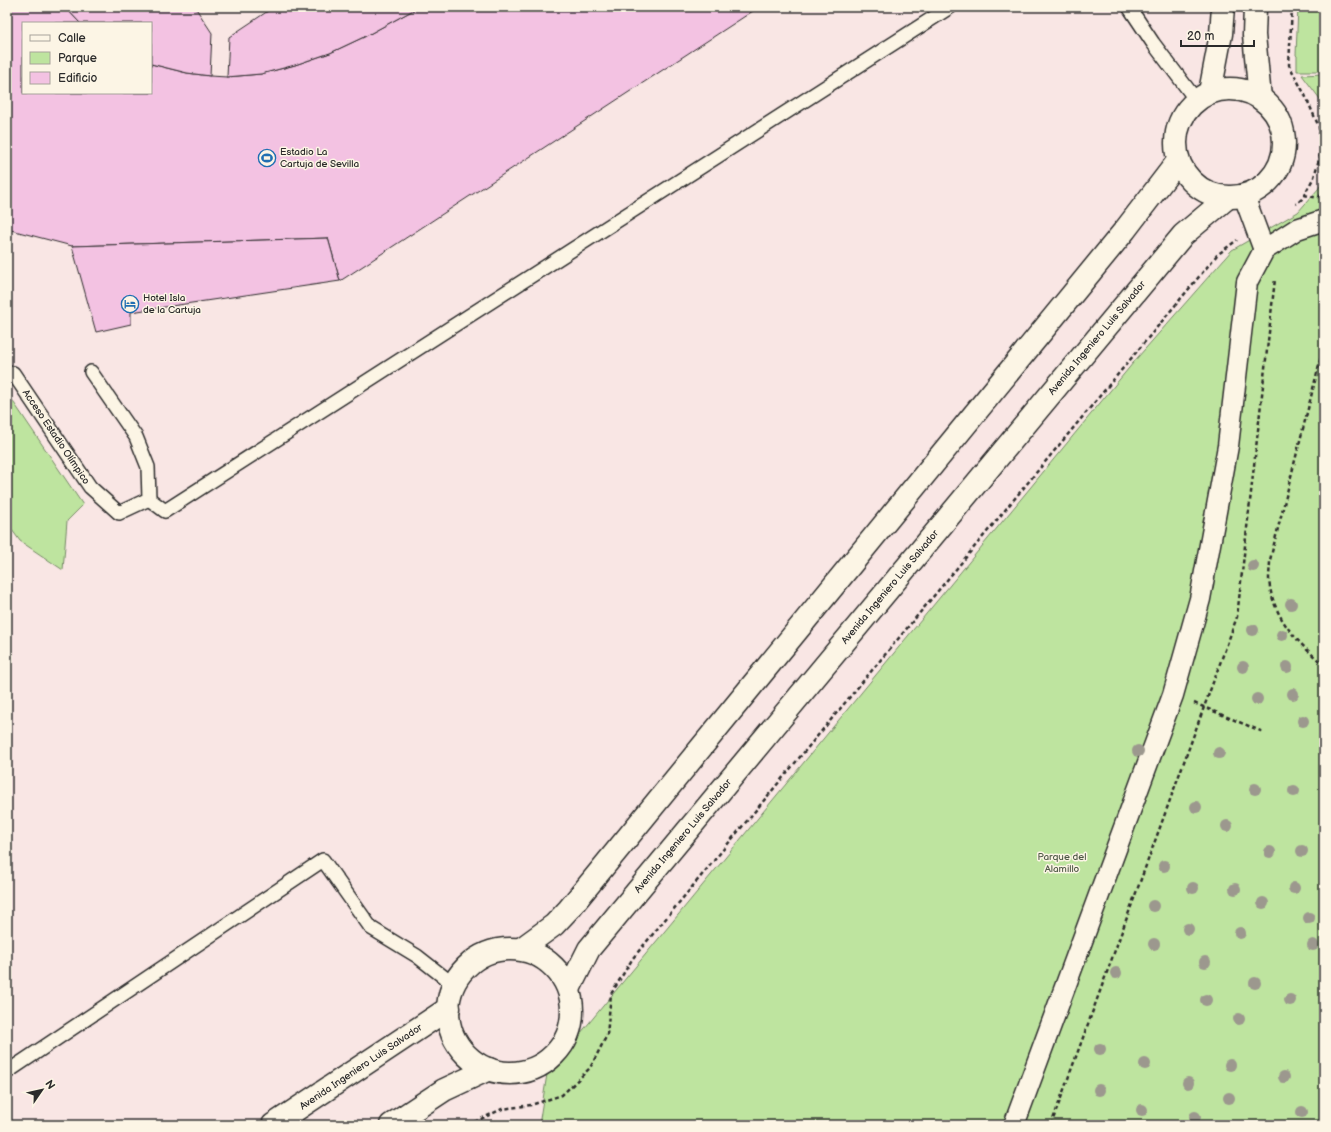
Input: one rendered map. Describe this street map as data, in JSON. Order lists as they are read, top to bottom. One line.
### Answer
{"streets":{"street":["Avenida Ingeniero Luis Salvador"],"lane":["Acceso Estadio Olímpico"]},"parks":["Parque del Alamillo"],"places":{"sports":["Estadio La Cartuja de Sevilla"],"hotel":["Hotel Isla de la Cartuja"]},"legend":["Calle","Parque","Edificio"],"scale_bar":"20 m","north":"top right"}
